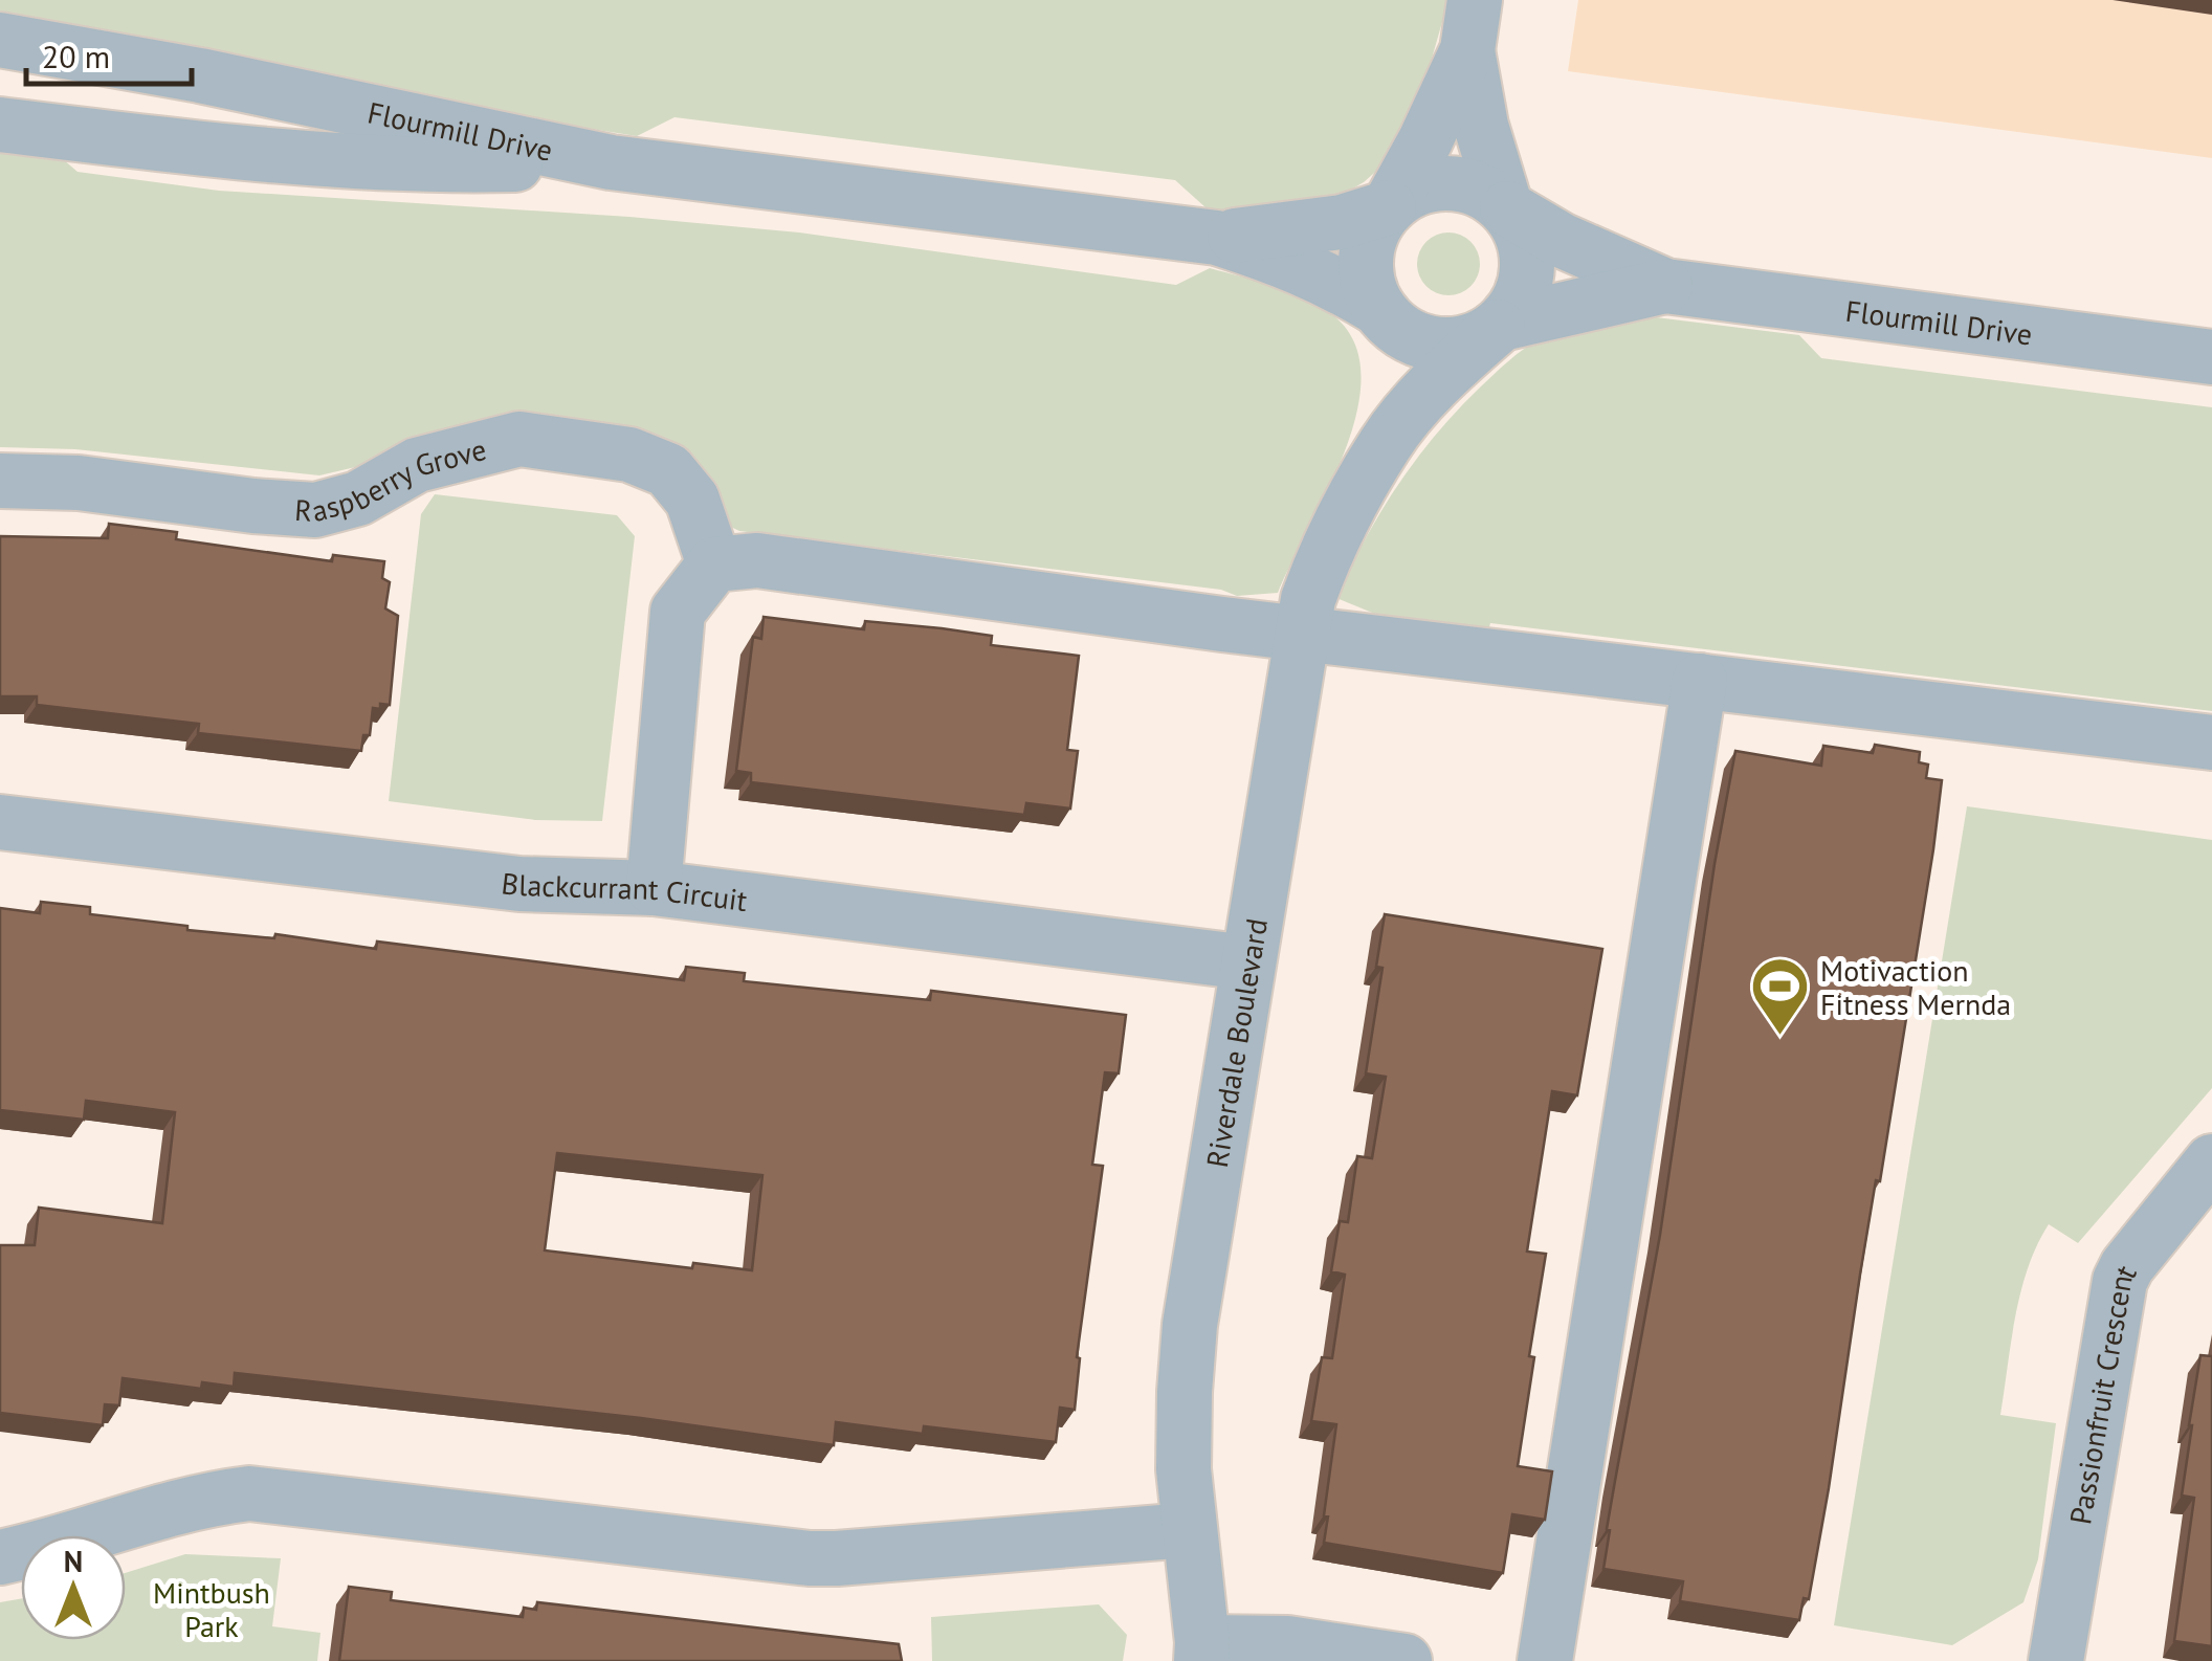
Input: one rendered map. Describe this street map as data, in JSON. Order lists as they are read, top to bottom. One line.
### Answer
{"streets":{"street":["Flourmill Drive","Raspberry Grove","Blackcurrant Circuit","Riverdale Boulevard","Passionfruit Crescent"]},"crossings":[["Flourmill Drive","Riverdale Boulevard"],["Blackcurrant Circuit","Riverdale Boulevard"]],"parks":["Mintbush Park"],"places":{"sports":["Motivaction Fitness Mernda"]},"scale_bar":"20 m","north":"top"}
